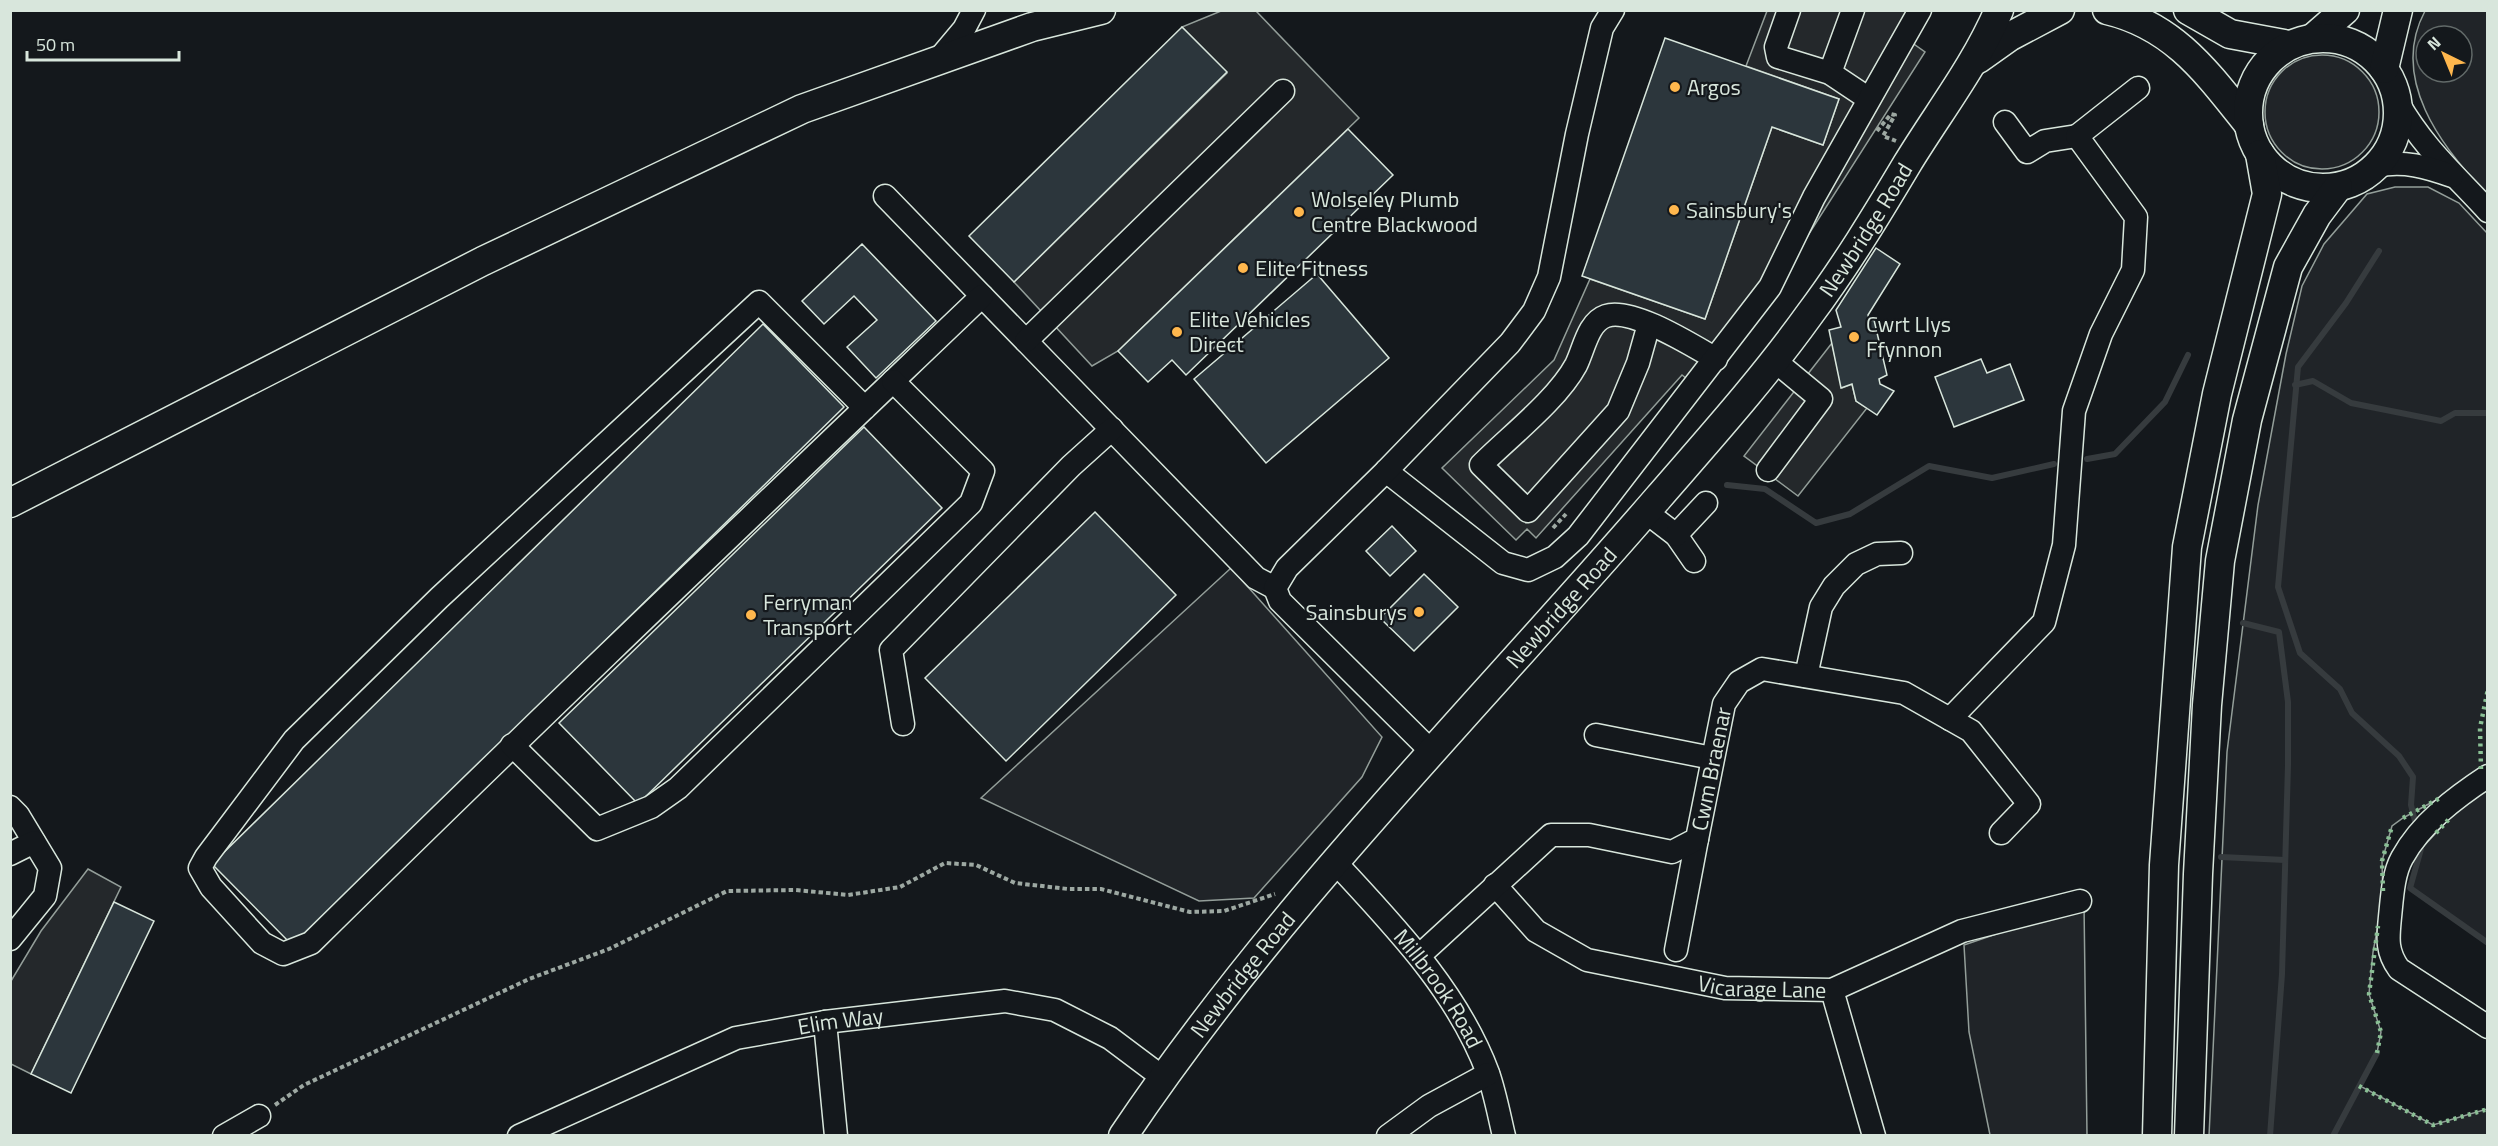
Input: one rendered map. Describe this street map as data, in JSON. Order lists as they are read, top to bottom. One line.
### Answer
{"streets":{"main road":["Newbridge Road"],"street":["Cwm Braenar","Vicarage Lane","Millbrook Road","Elim Way"]},"crossings":[["Newbridge Road","Millbrook Road"],["Newbridge Road","Elim Way"],["Cwm Braenar","Vicarage Lane"],["Cwm Braenar","Millbrook Road"]],"places":["Argos","Sainsbury's","Wolseley Plumb Centre Blackwood","Elite Fitness","Elite Vehicles Direct","Cwrt Llys Ffynnon","Sainsburys","Ferryman Transport"],"scale_bar":"50 m","north":"top left"}
